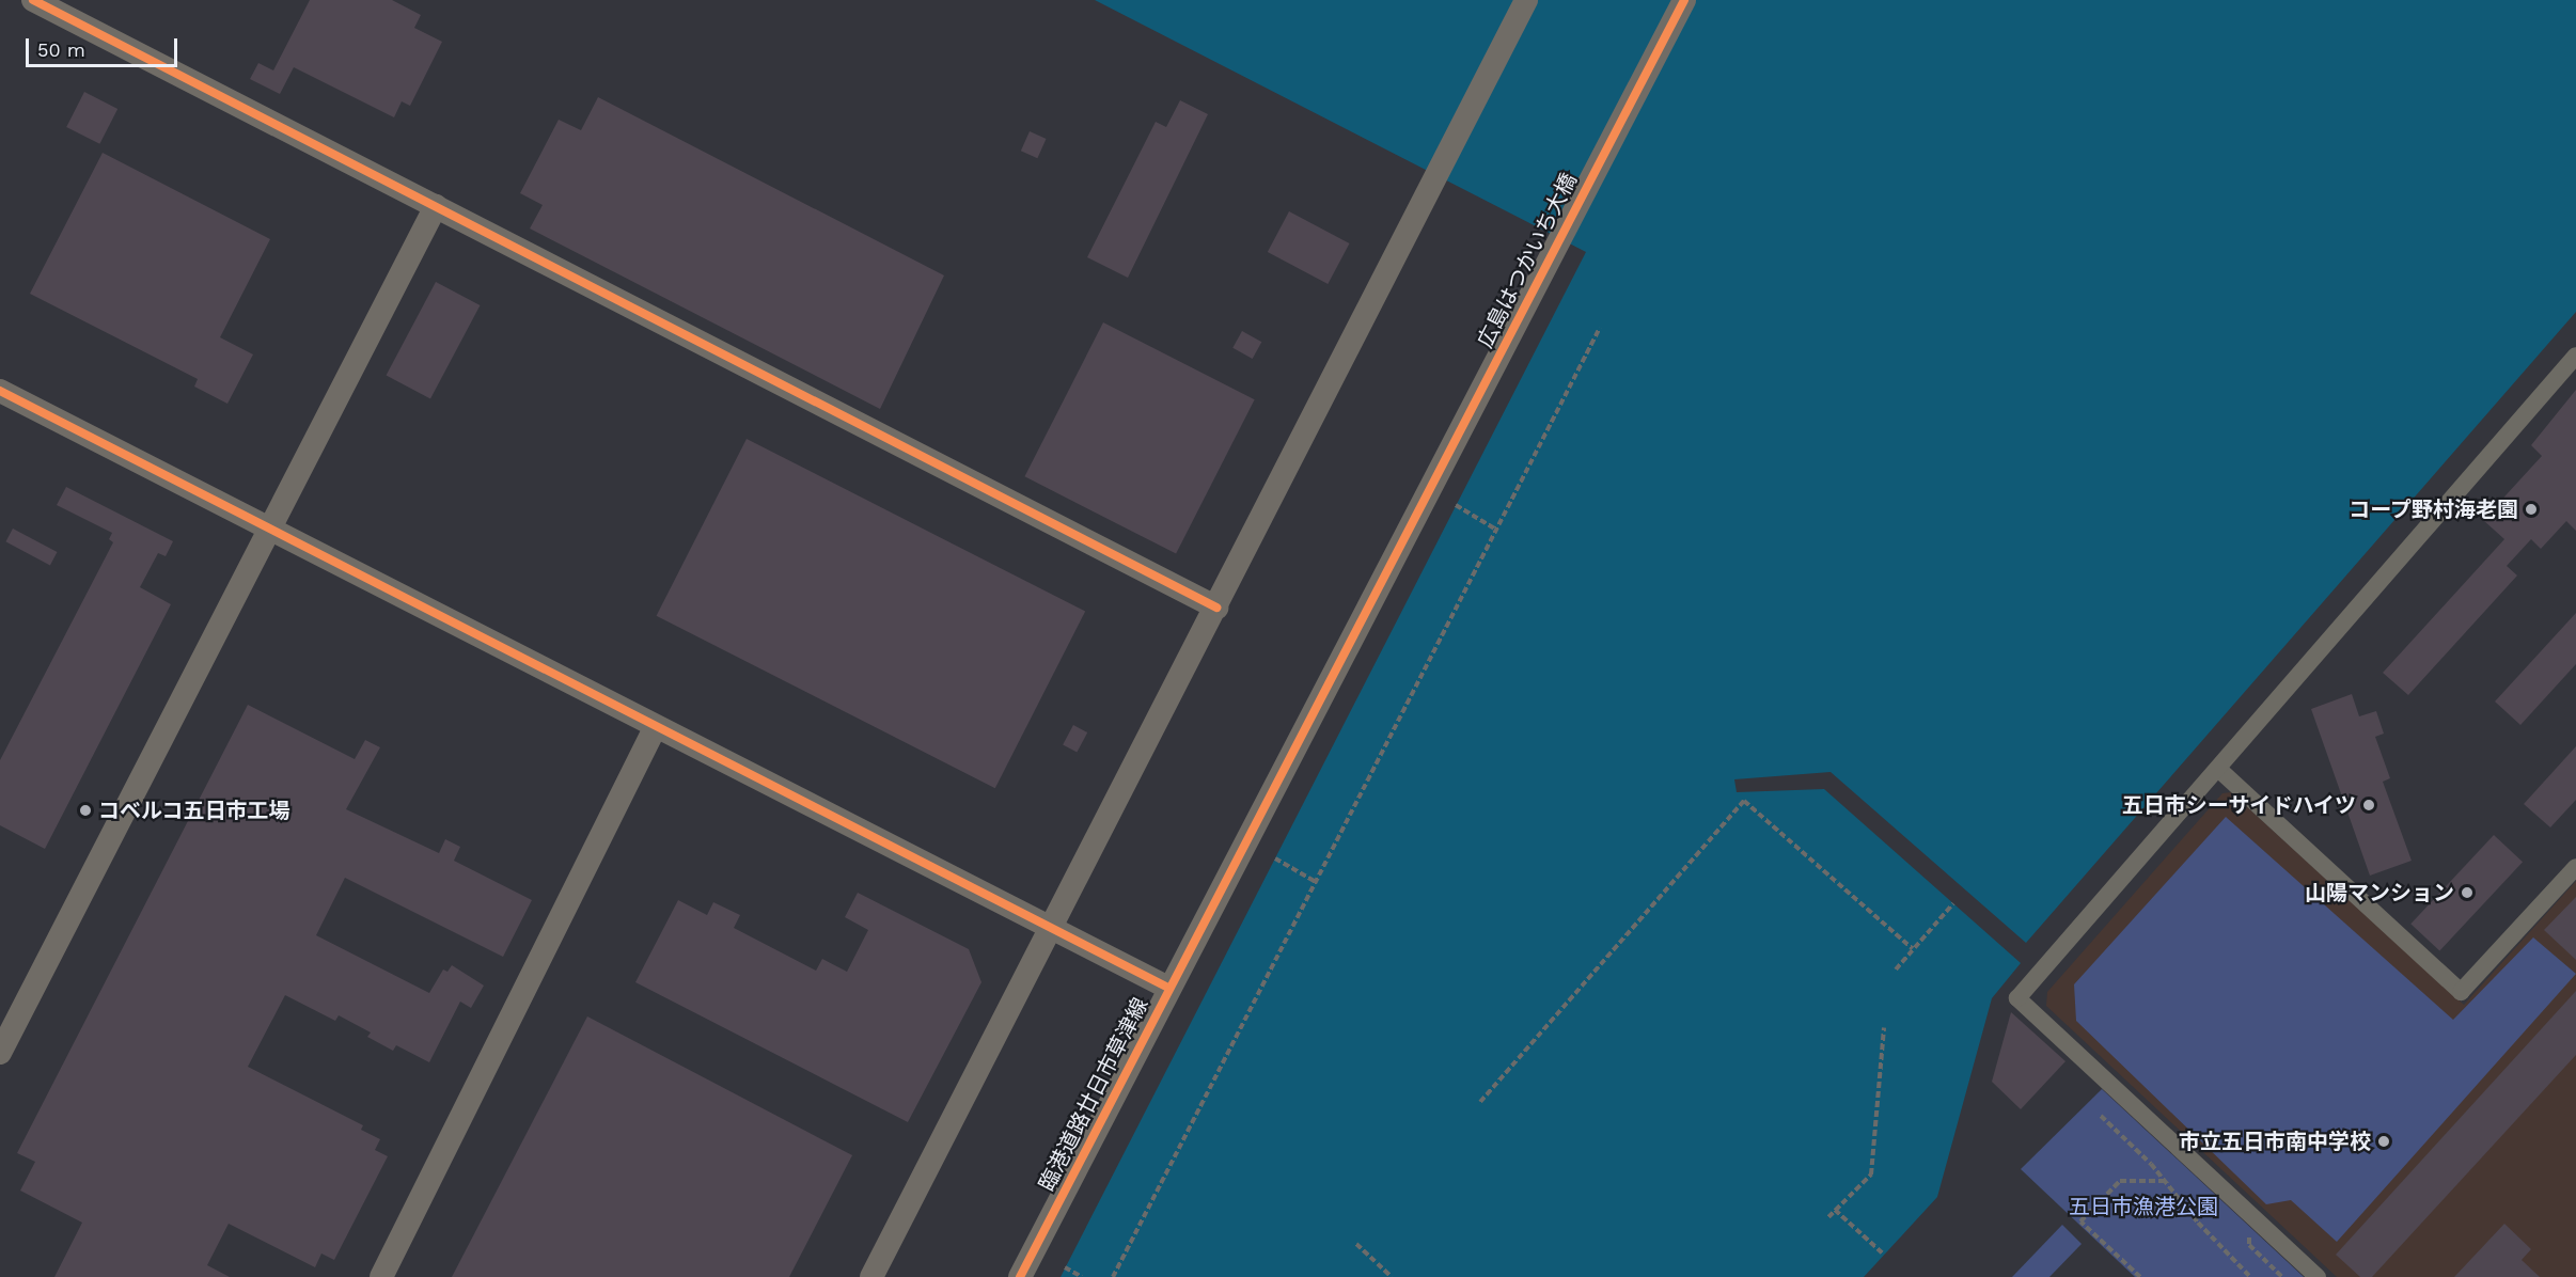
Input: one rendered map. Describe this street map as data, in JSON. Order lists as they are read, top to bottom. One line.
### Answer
{"streets":{"street":["広島はつかいち大橋","臨港道路廿日市草津線"]},"crossings":[["広島はつかいち大橋","臨港道路廿日市草津線"]],"parks":["五日市漁港公園"],"places":["コープ野村海老園","五日市シーサイドハイツ","コベルコ五日市工場","山陽マンション","市立五日市南中学校"],"scale_bar":"50 m"}
